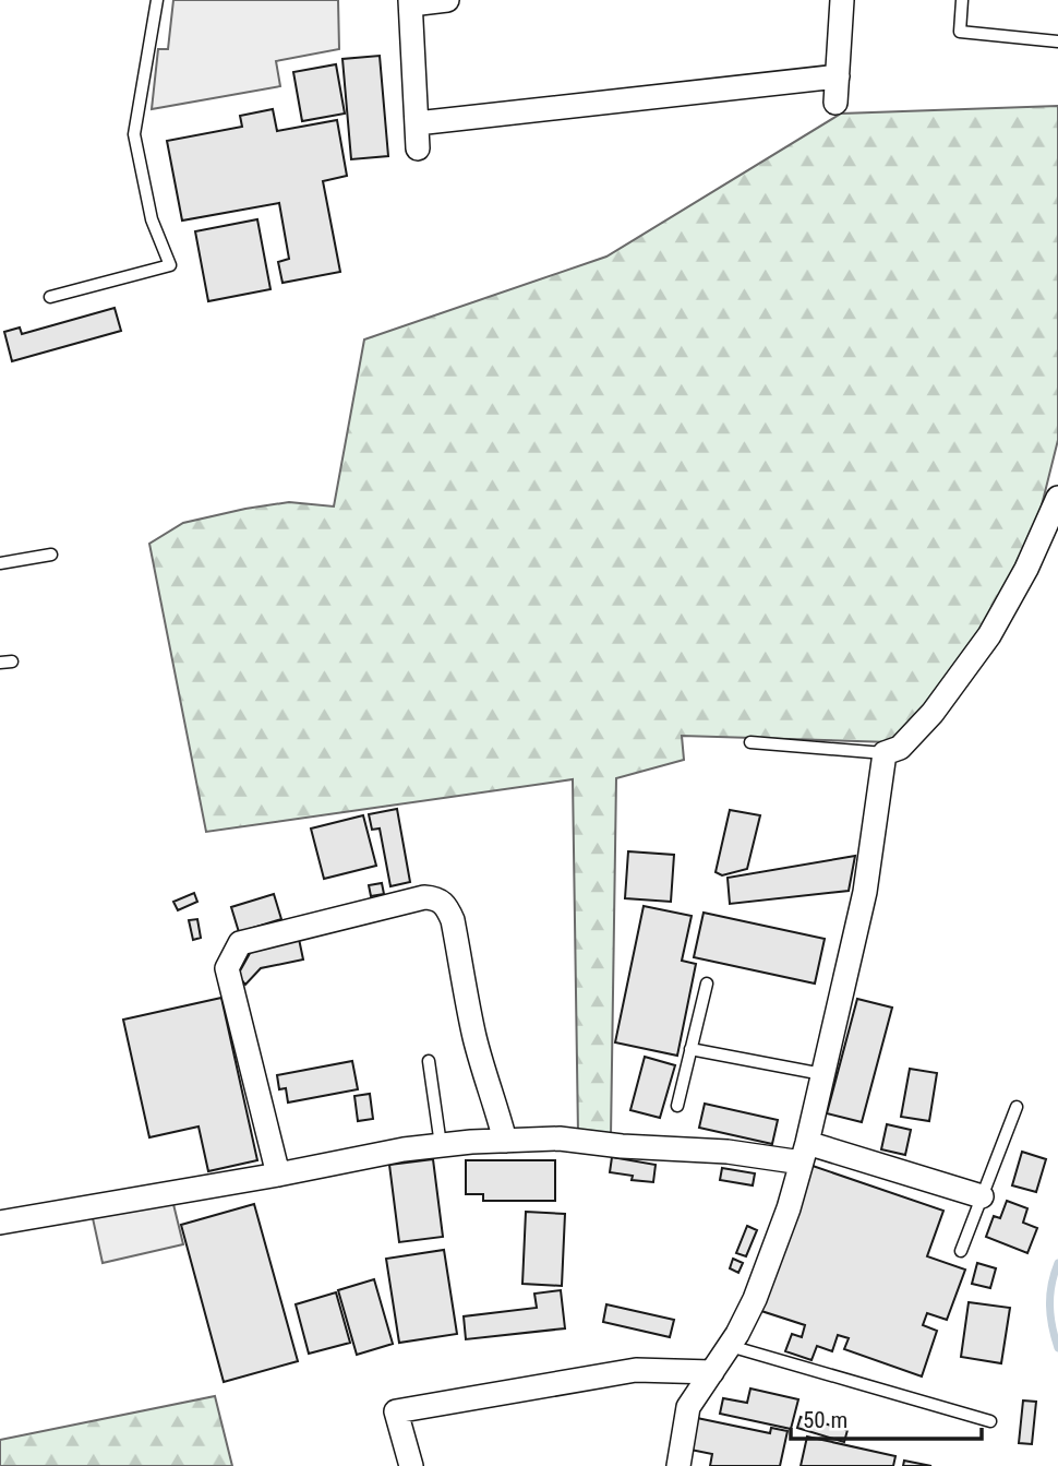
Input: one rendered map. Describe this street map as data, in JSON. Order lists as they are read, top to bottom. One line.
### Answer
{"scale_bar":"50 m"}
